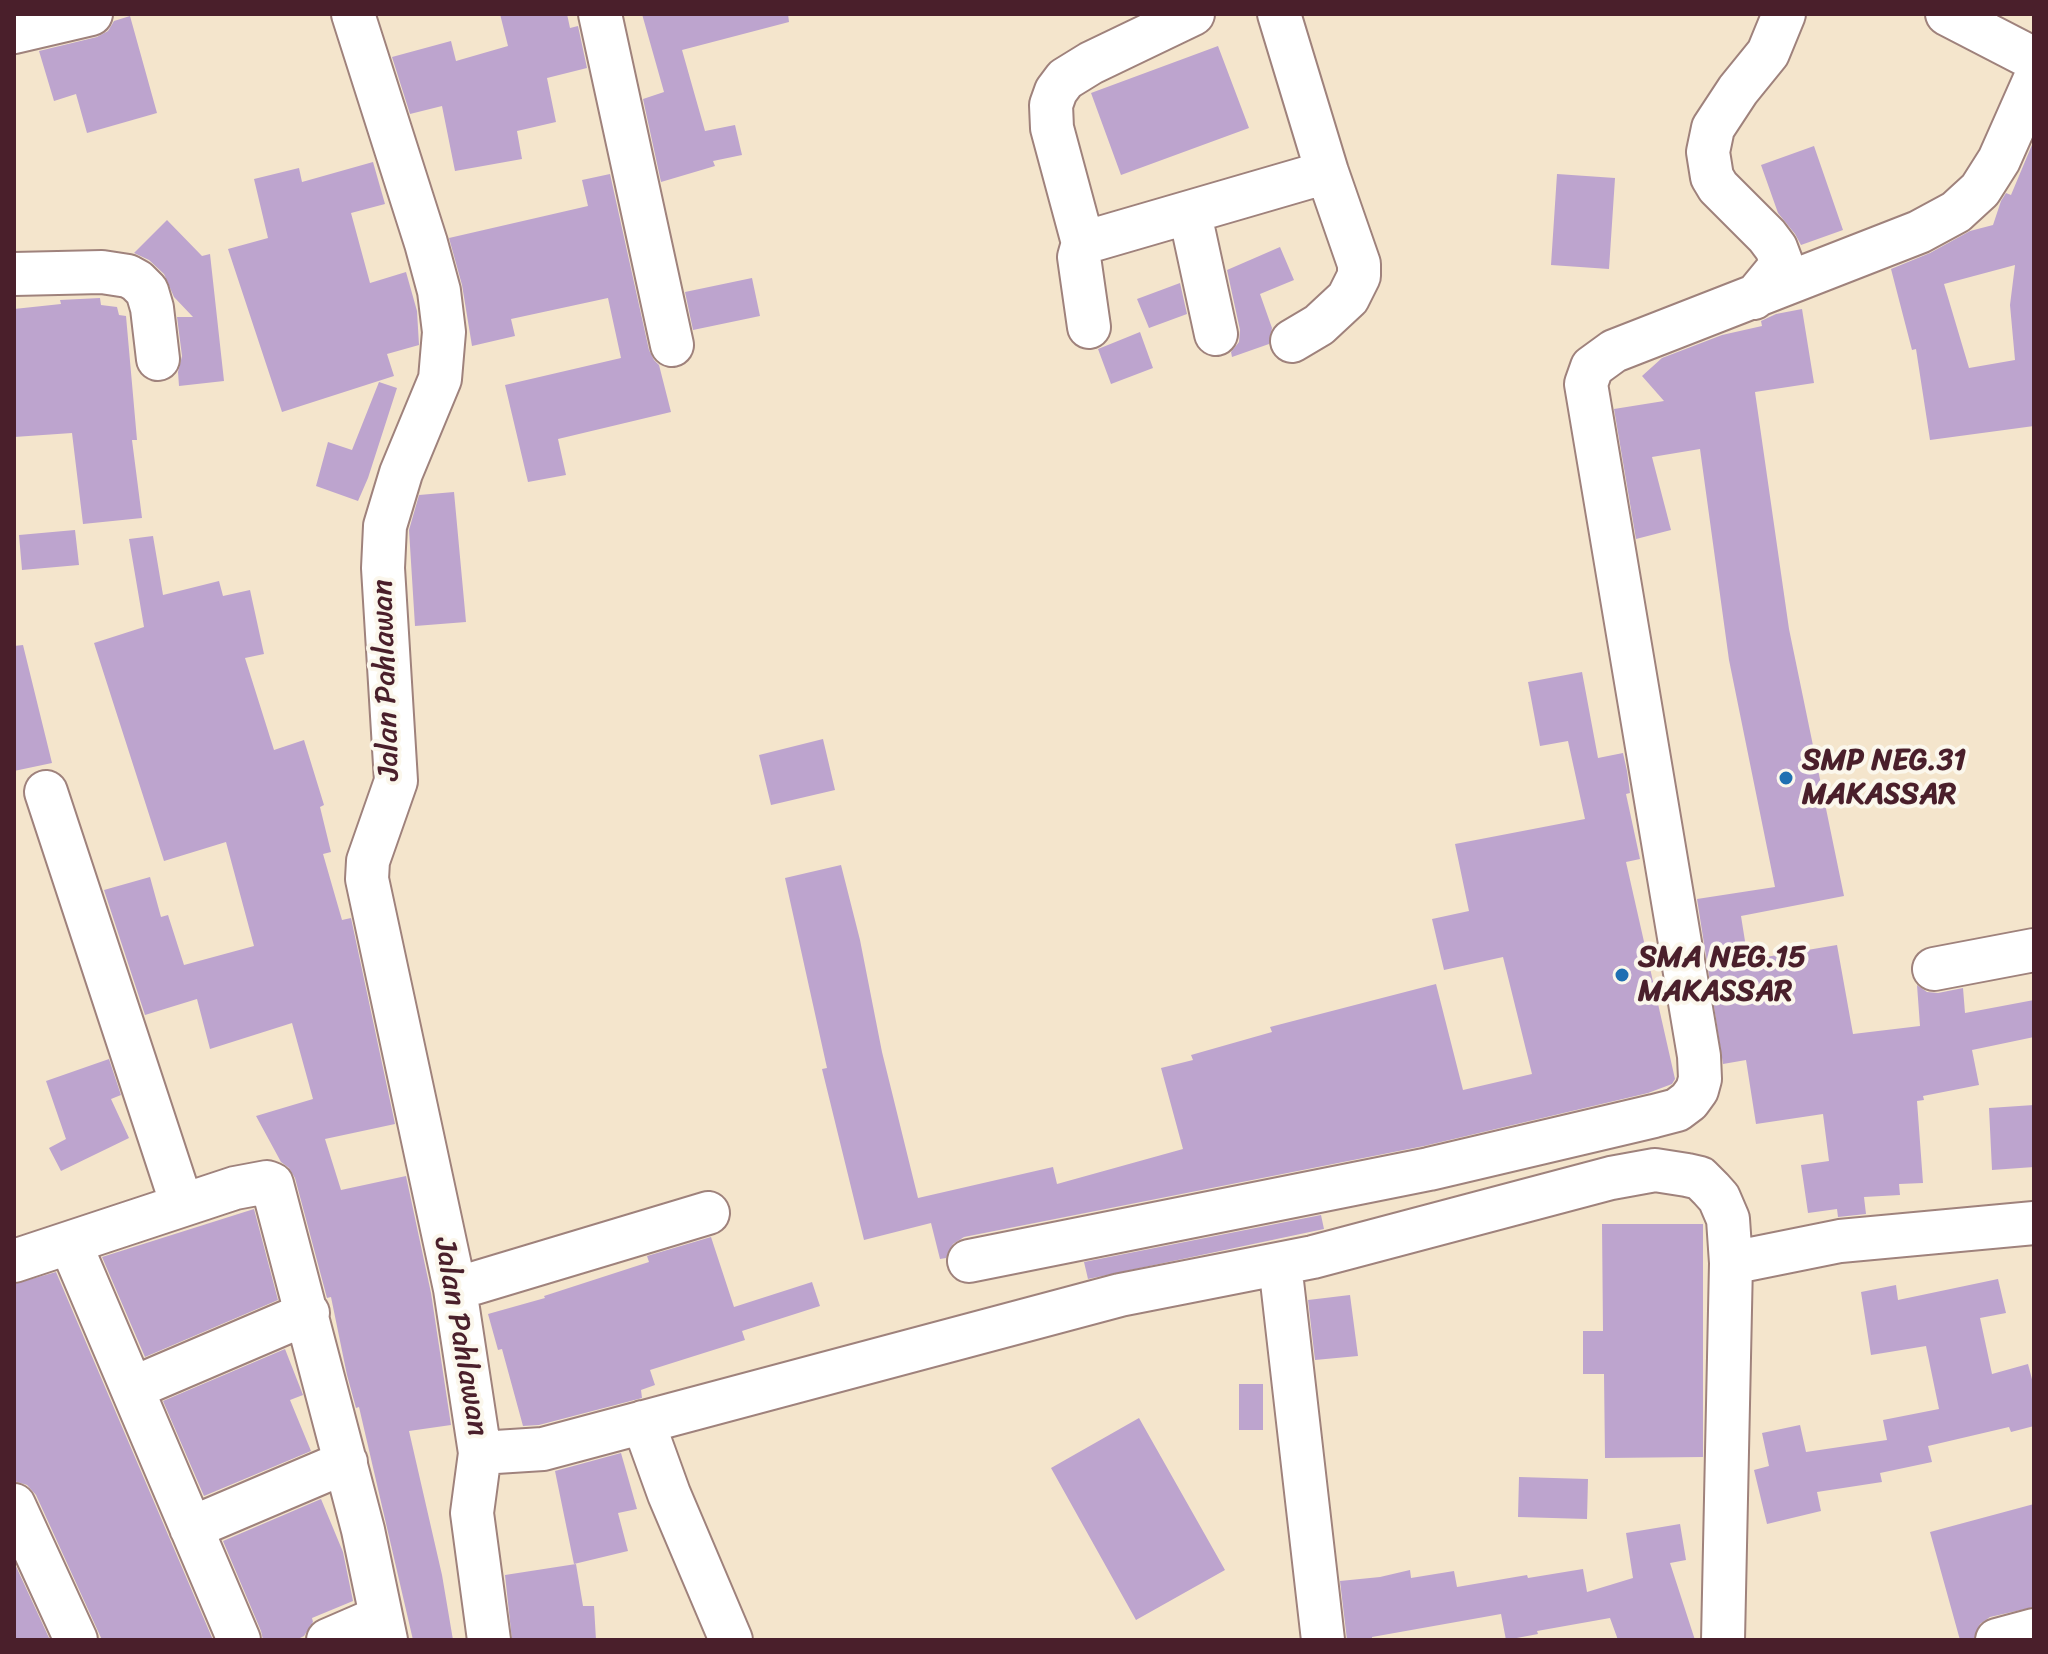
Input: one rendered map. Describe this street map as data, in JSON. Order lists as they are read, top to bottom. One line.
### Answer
{"streets":{"street":["Jalan Pahlawan"]},"places":["SMP NEG.31 MAKASSAR","SMA NEG.15 MAKASSAR"]}
